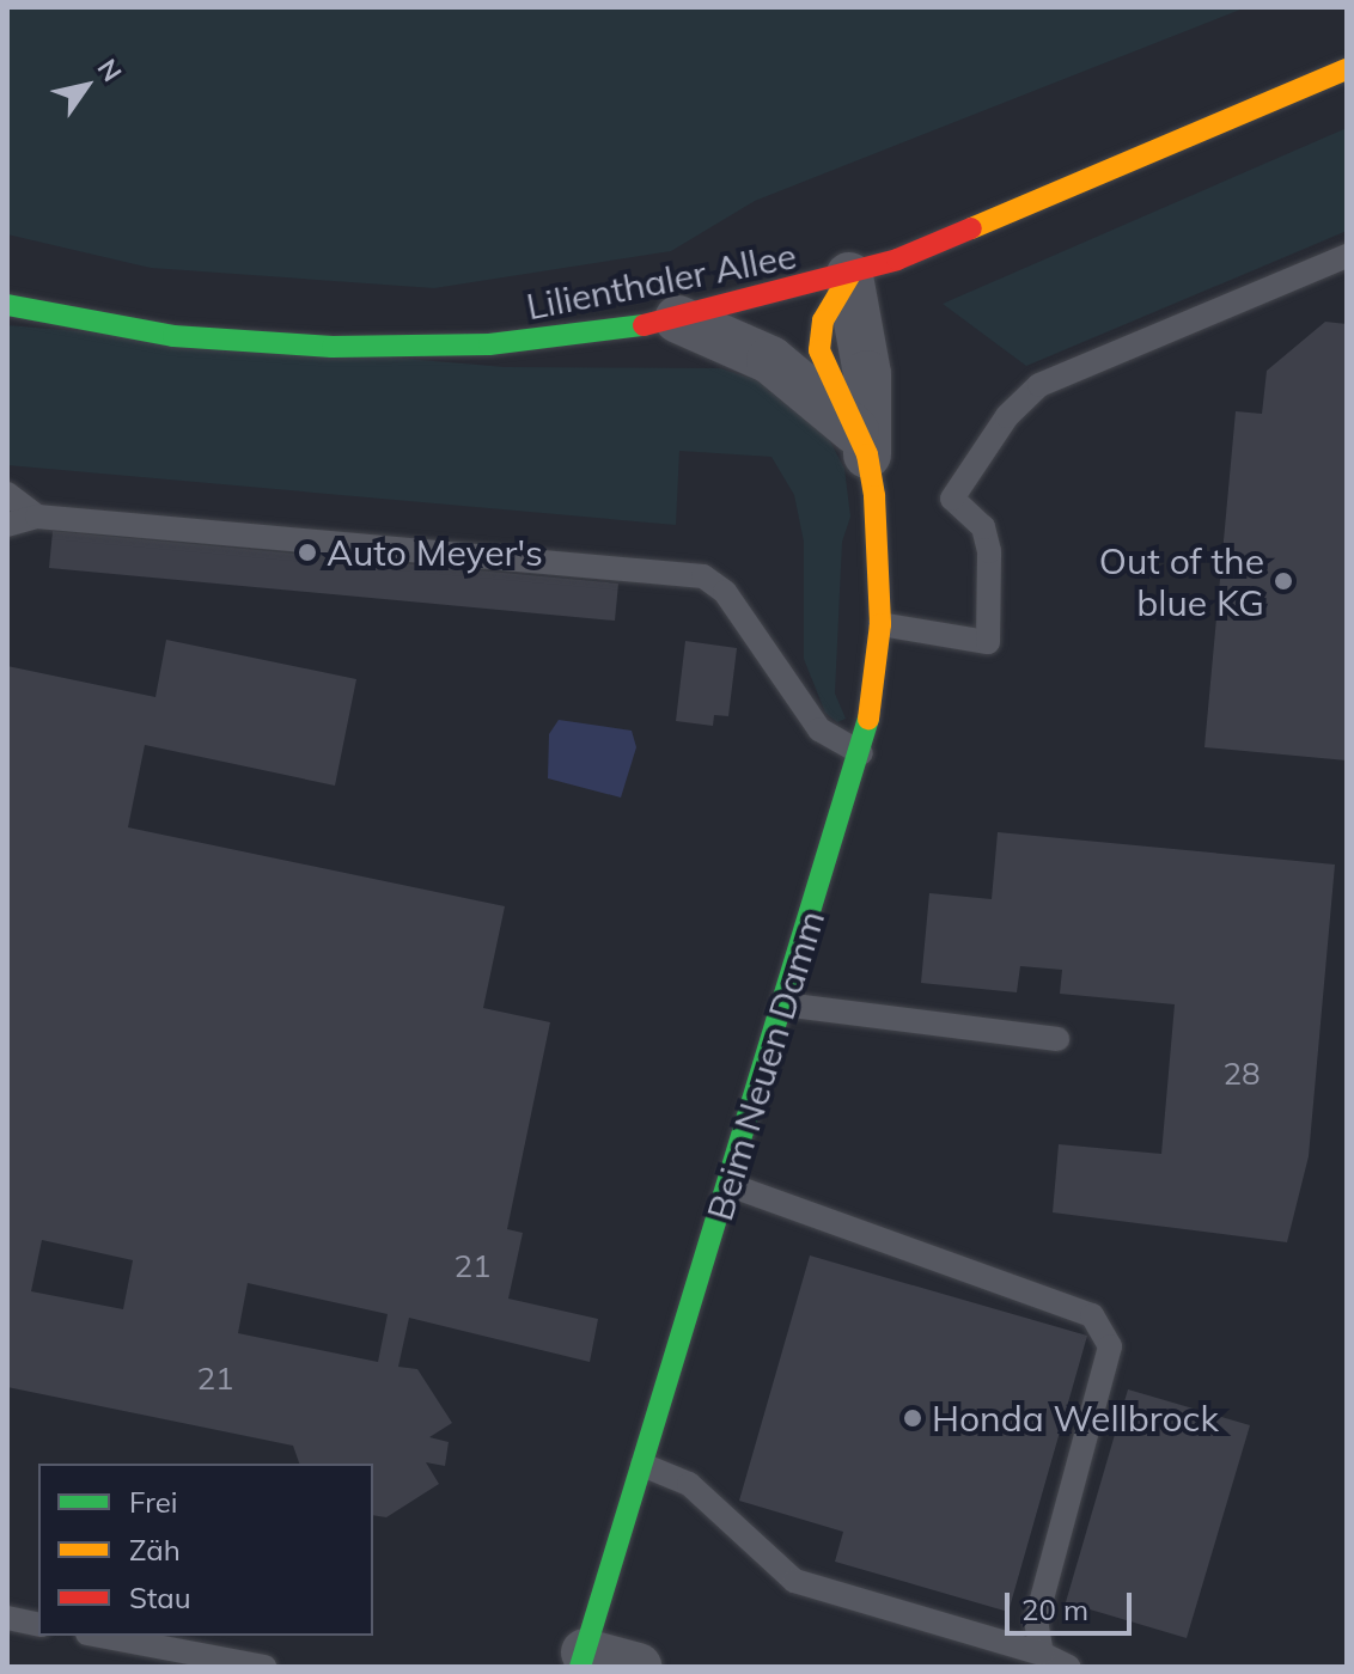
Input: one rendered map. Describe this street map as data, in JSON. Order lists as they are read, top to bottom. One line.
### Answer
{"streets":{"main road":["Lilienthaler Allee","Beim Neuen Damm"]},"crossings":[["Lilienthaler Allee","Beim Neuen Damm"]],"places":["Auto Meyer's","Out of the blue KG","Honda Wellbrock"],"house_numbers":["28","21","21"],"legend":["Frei","Zäh","Stau"],"scale_bar":"20 m","north":"top right"}
